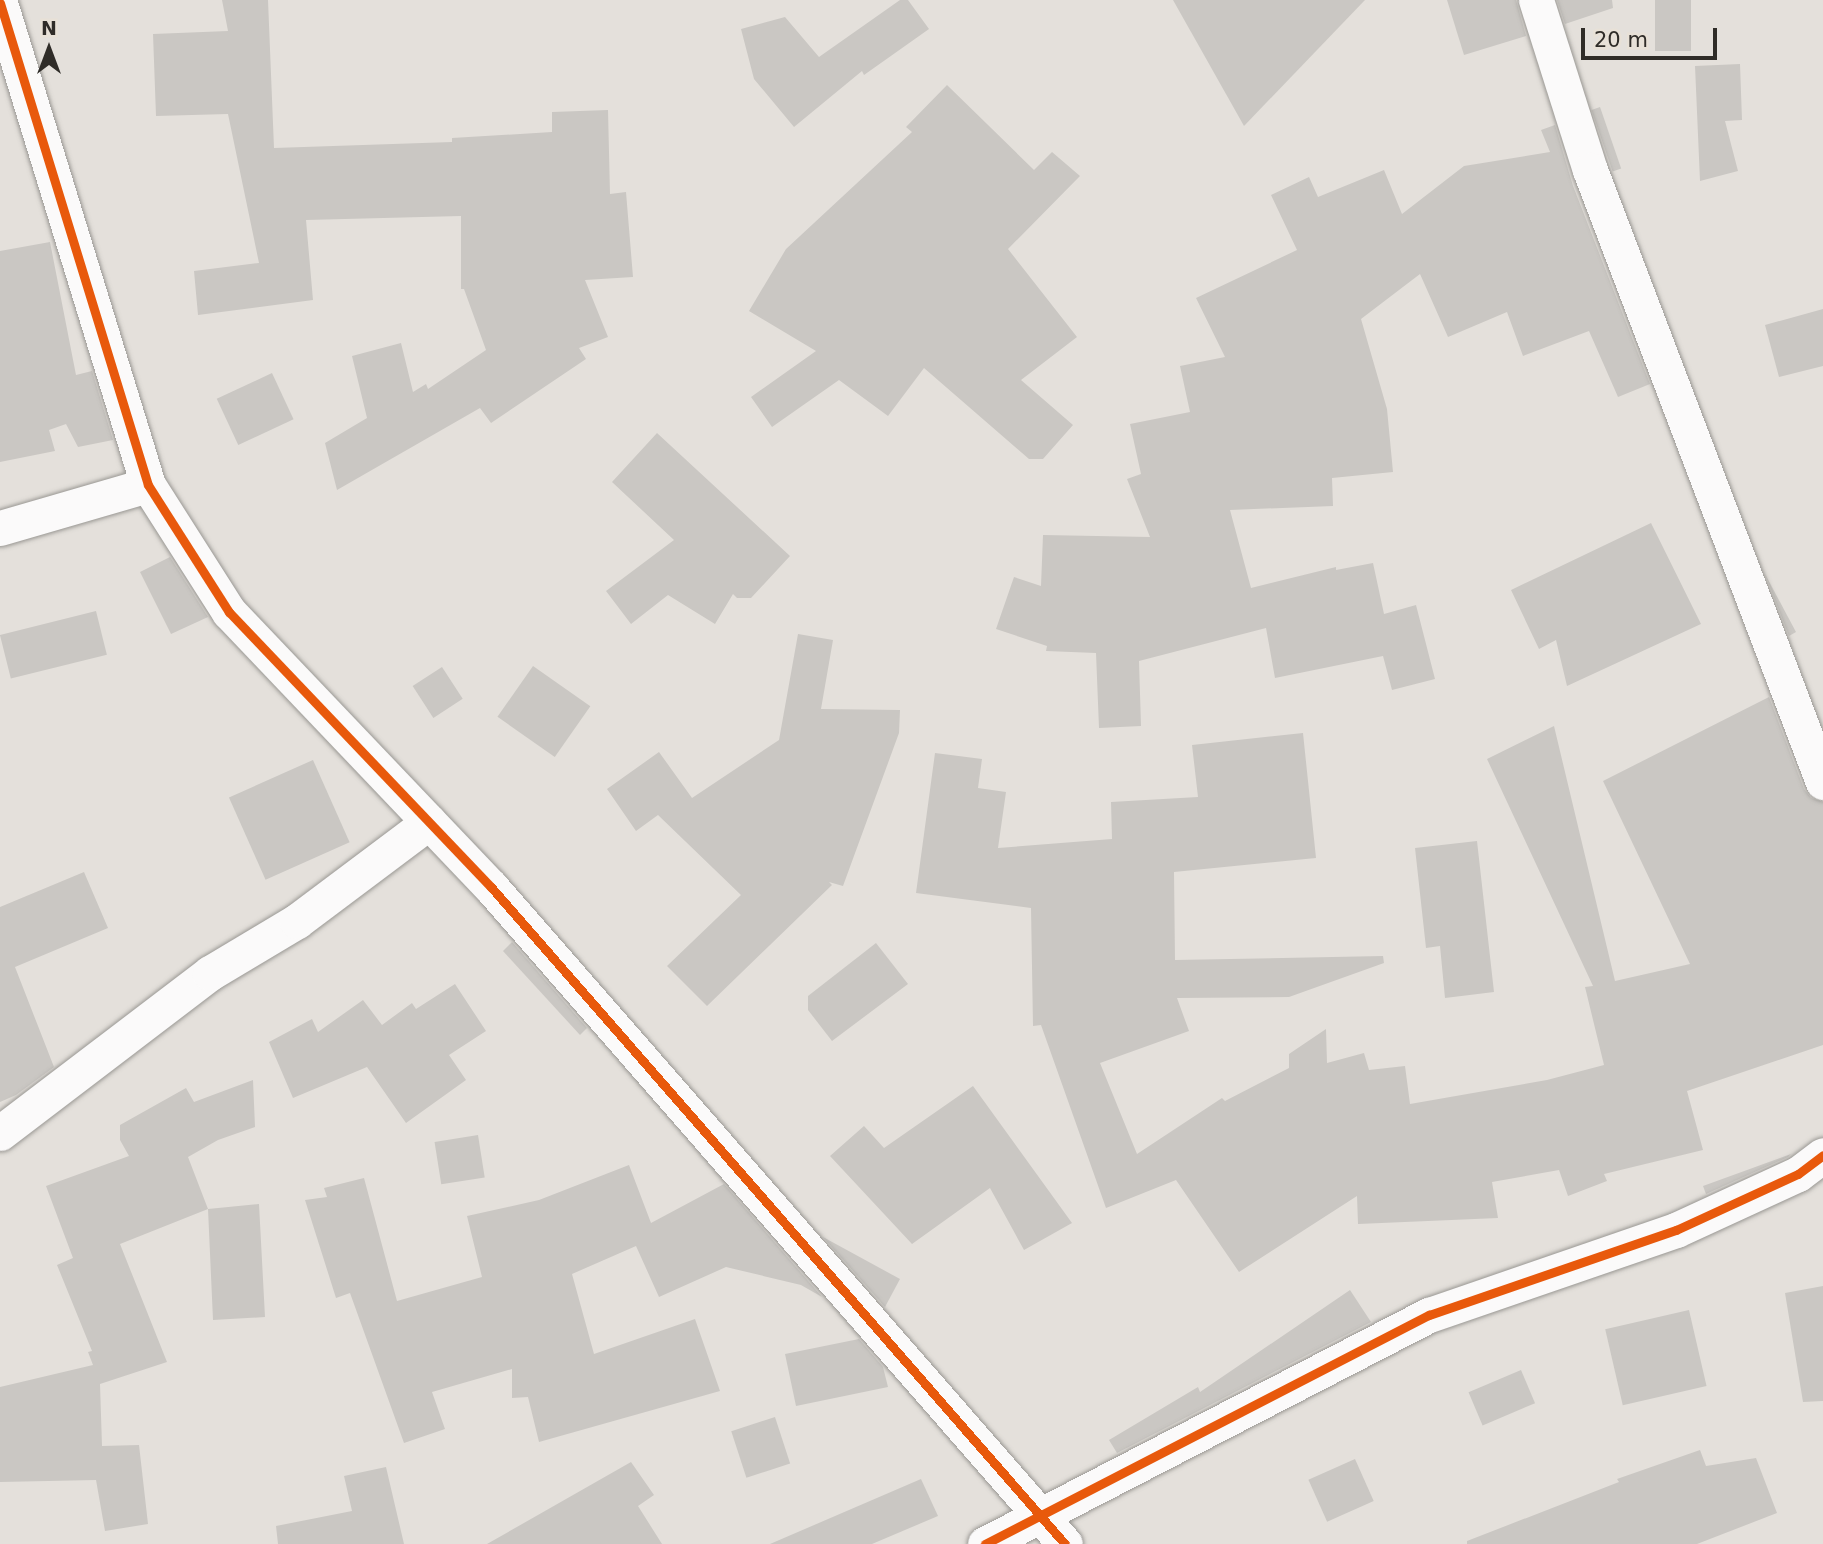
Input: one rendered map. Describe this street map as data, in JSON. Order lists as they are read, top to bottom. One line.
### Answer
{"scale_bar":"20 m","north":"top"}
